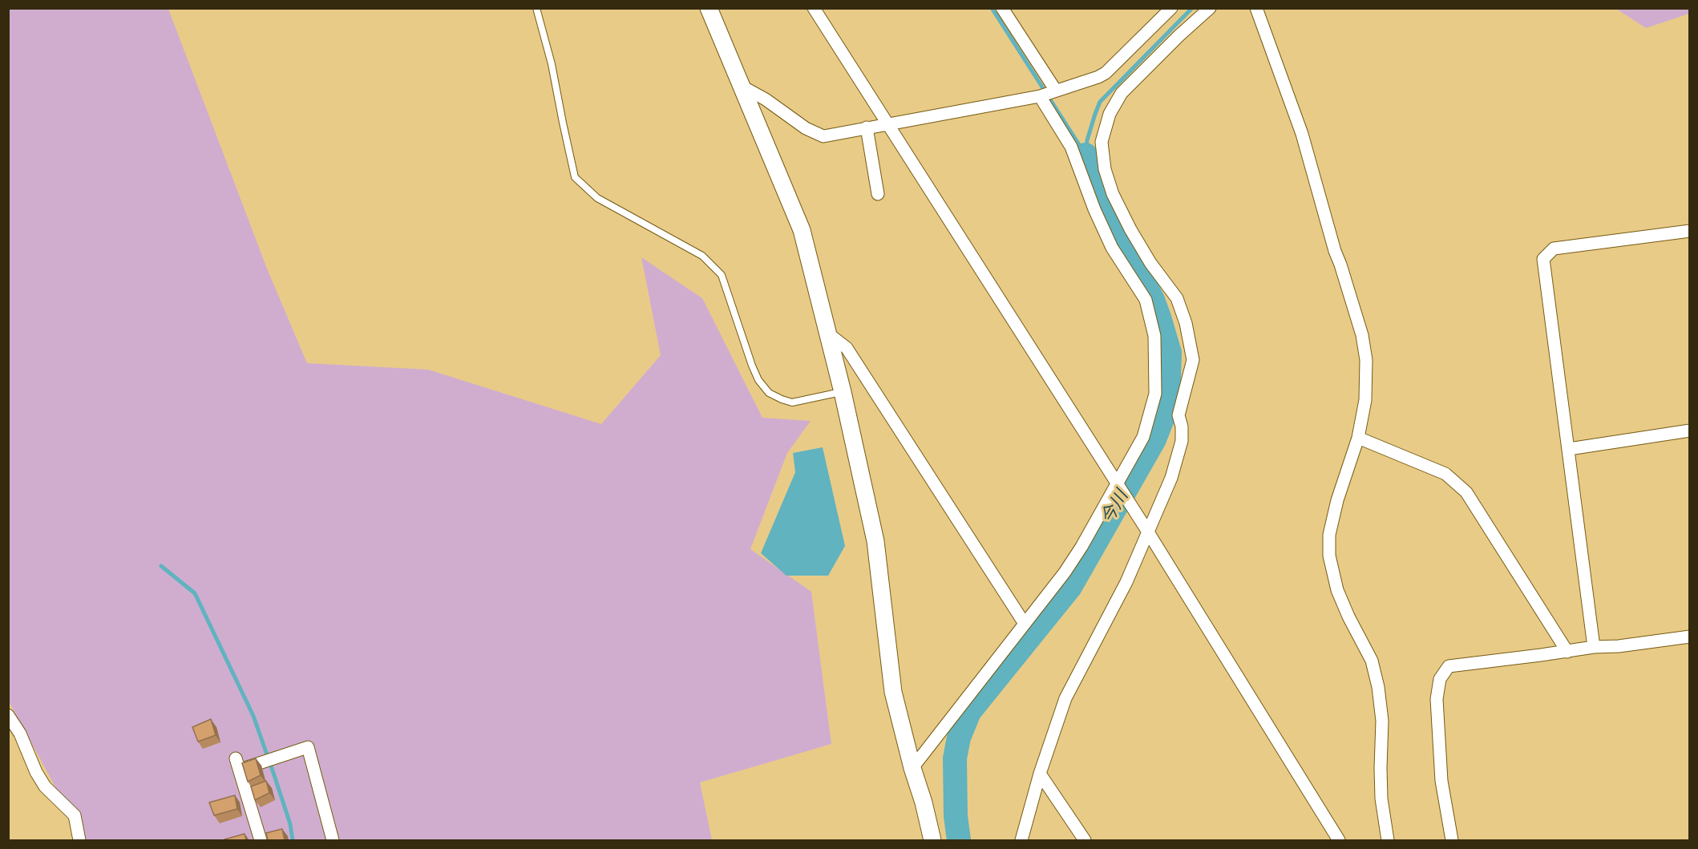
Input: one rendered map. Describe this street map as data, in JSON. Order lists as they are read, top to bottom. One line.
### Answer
{"water":["今川"]}
